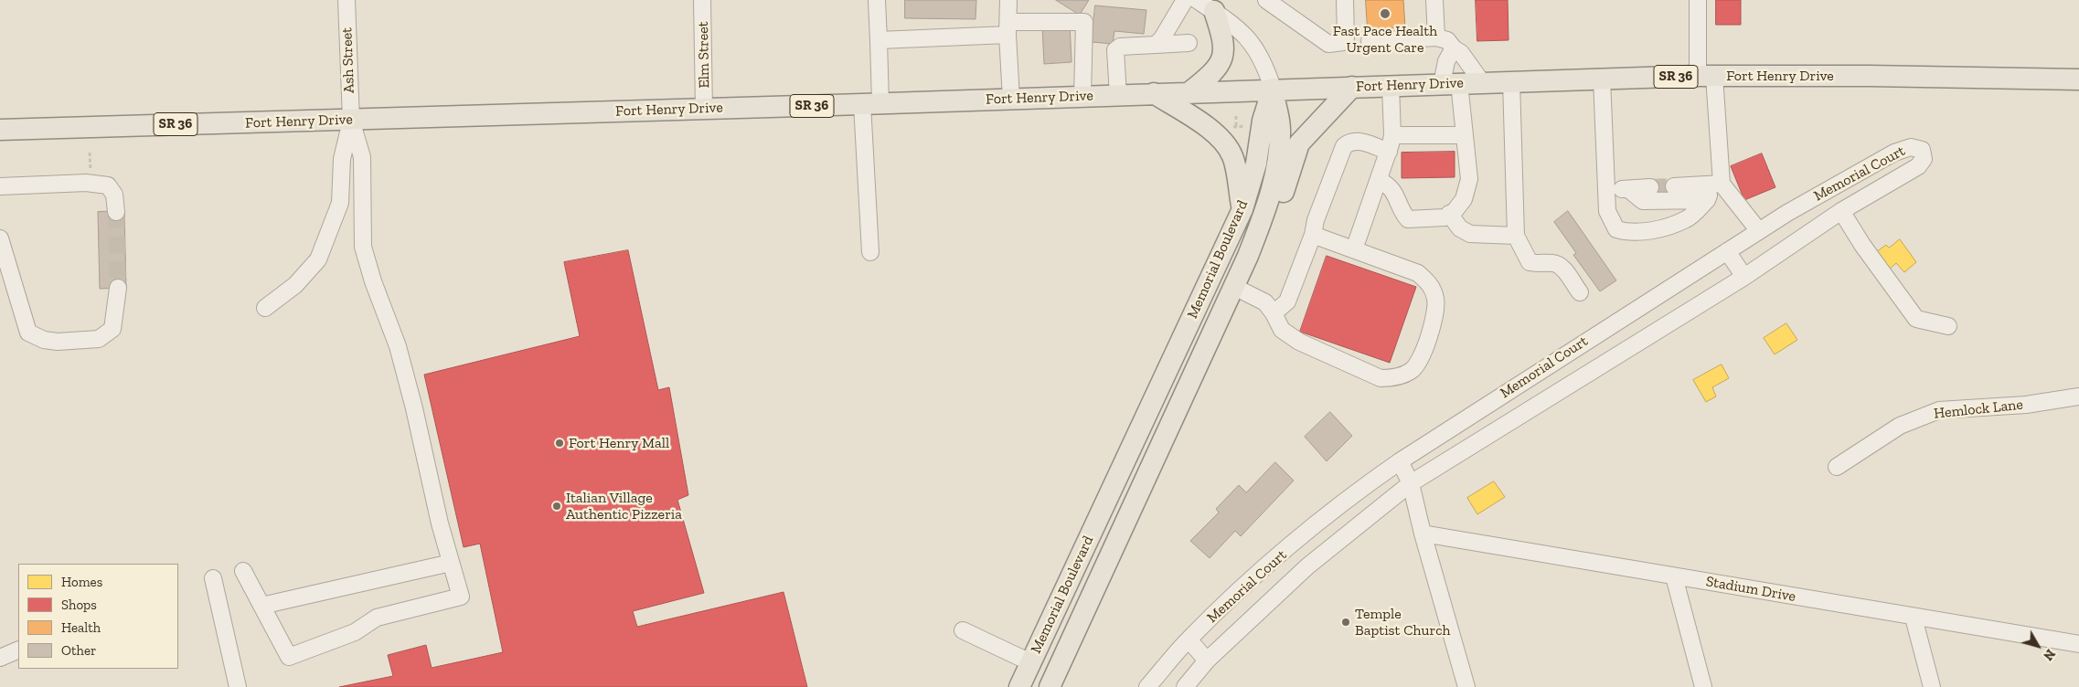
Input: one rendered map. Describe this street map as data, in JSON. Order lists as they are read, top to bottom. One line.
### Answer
{"streets":{"main road":["Fort Henry Drive","SR 36","Memorial Boulevard"],"street":["Elm Street","Ash Street","Memorial Court","Hemlock Lane","Stadium Drive"]},"crossings":[["Elm Street","Fort Henry Drive"],["Ash Street","Fort Henry Drive"],["Fort Henry Drive","Memorial Boulevard"]],"places":["Fast Pace Health Urgent Care","Fort Henry Mall","Italian Village Authentic Pizzeria","Temple Baptist Church"],"legend":["Homes","Shops","Health","Other"],"north":"bottom right"}
